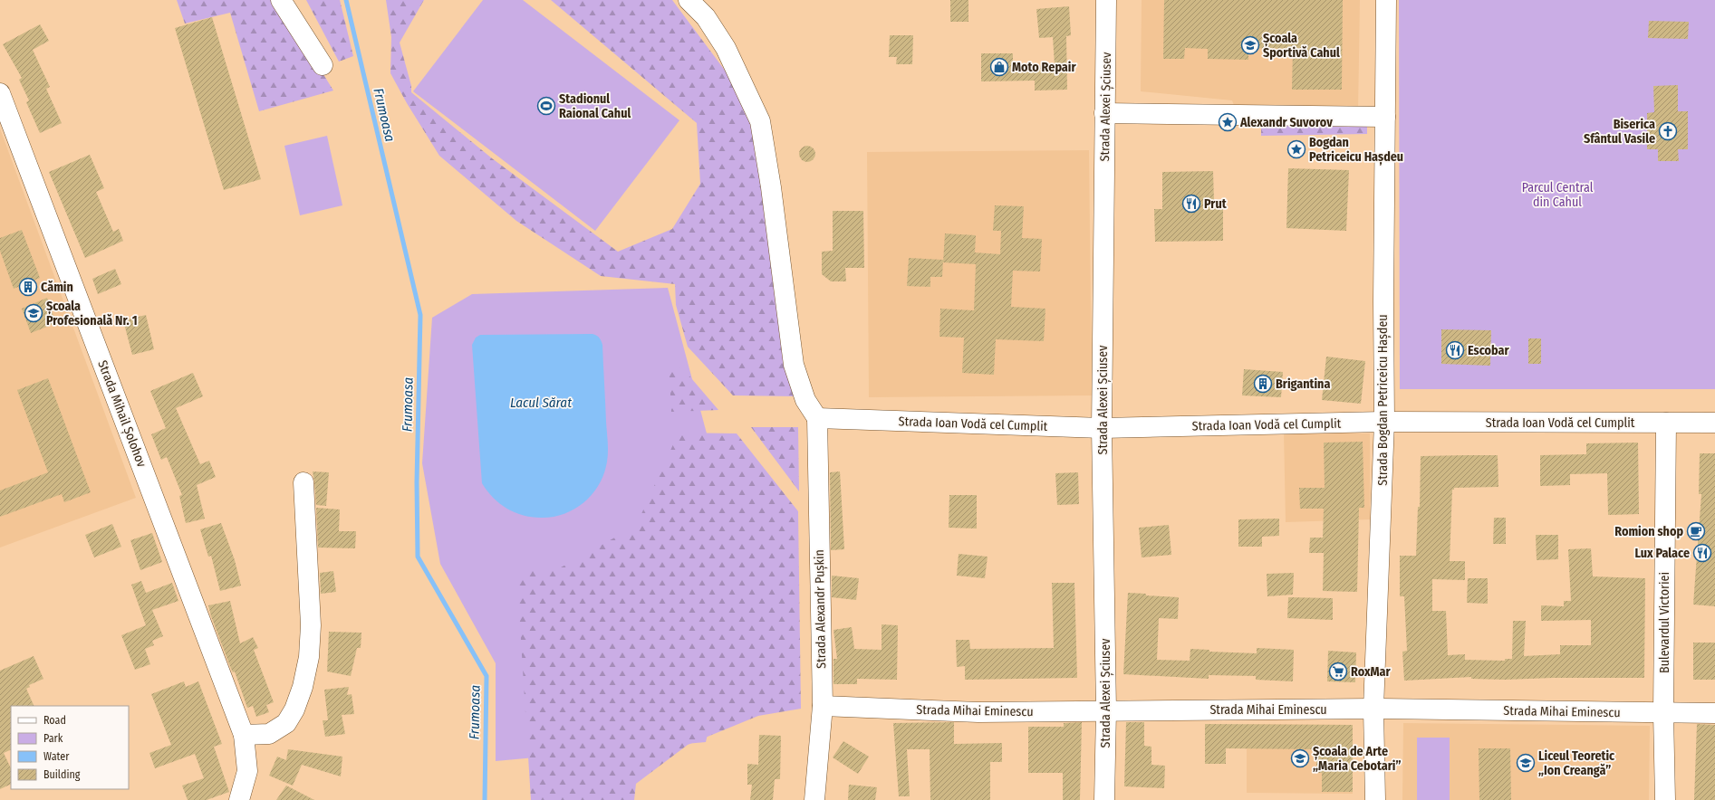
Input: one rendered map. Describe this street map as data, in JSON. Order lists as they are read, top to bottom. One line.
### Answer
{"streets":{"street":["Strada Alexei Șciusev","Strada Bogdan Petriceicu Hașdeu","Strada Mihail Șolohov","Strada Ioan Vodă cel Cumplit","Strada Alexandr Pușkin","Bulevardul Victoriei","Strada Mihai Eminescu"]},"crossings":[["Strada Alexei Șciusev","Strada Ioan Vodă cel Cumplit"],["Strada Alexei Șciusev","Strada Mihai Eminescu"],["Strada Bogdan Petriceicu Hașdeu","Strada Ioan Vodă cel Cumplit"],["Strada Bogdan Petriceicu Hașdeu","Strada Mihai Eminescu"],["Strada Ioan Vodă cel Cumplit","Strada Alexandr Pușkin"],["Strada Ioan Vodă cel Cumplit","Bulevardul Victoriei"],["Strada Alexandr Pușkin","Strada Mihai Eminescu"],["Bulevardul Victoriei","Strada Mihai Eminescu"]],"water":["Frumoasa","Lacul Sărat"],"parks":["Parcul Central din Cahul"],"places":{"school or university":["Școala Sportivă Cahul","Școala Profesională Nr. 1","Școala de Arte „Maria Cebotari”","Liceul Teoretic „Ion Creangă”"],"shop":["Moto Repair"],"sports":["Stadionul Raional Cahul"],"place":["Alexandr Suvorov","Bogdan Petriceicu Hașdeu"],"church":["Biserica Sfântul Vasile"],"restaurant":["Prut","Escobar","Lux Palace"],"building":["Cămin","Brigantina"],"cafe":["Romion shop"],"supermarket":["RoxMar"]},"legend":["Road","Park","Water","Building"]}
